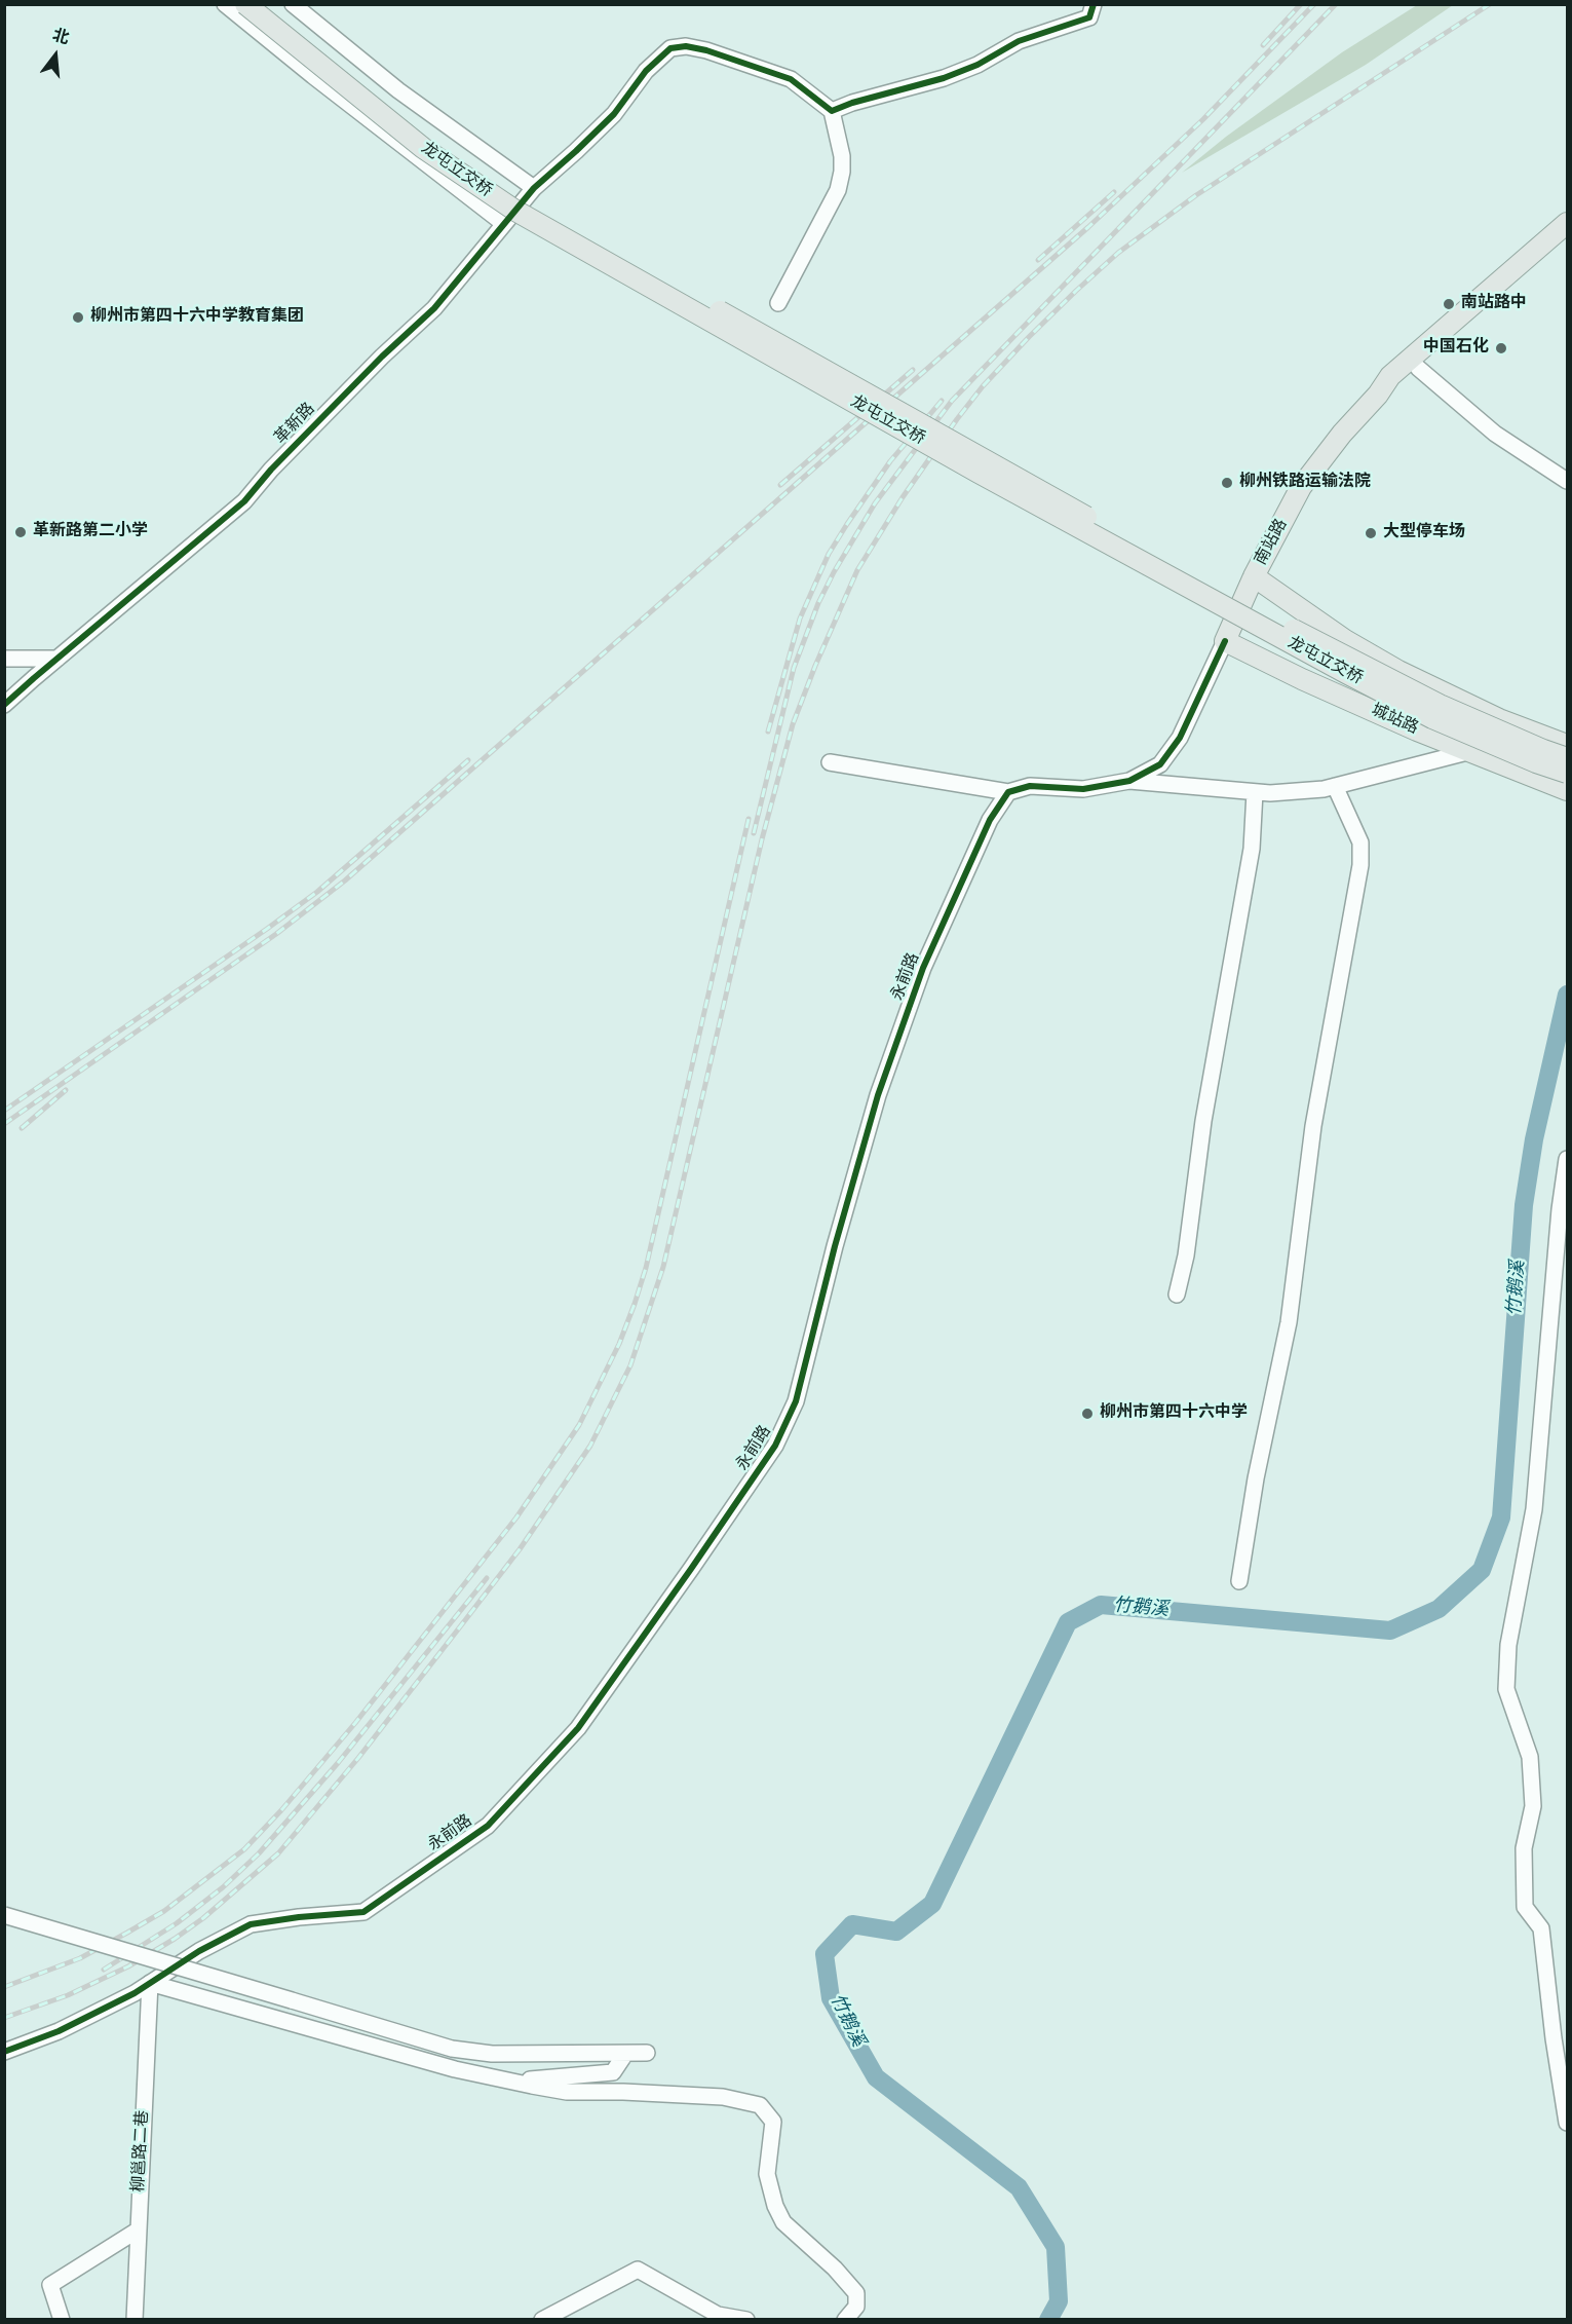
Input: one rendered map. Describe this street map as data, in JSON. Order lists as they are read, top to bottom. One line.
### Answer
{"streets":{"main road":["龙屯立交桥","南站路","城站路"],"street":["革新路","永前路","柳邕路二巷"]},"crossings":[["南站路","城站路"],["永前路","柳邕路二巷"]],"water":["竹鹅溪"],"places":["南站路中","柳州市第四十六中学教育集团","中国石化","柳州铁路运输法院","革新路第二小学","大型停车场","柳州市第四十六中学"],"north":"top"}
